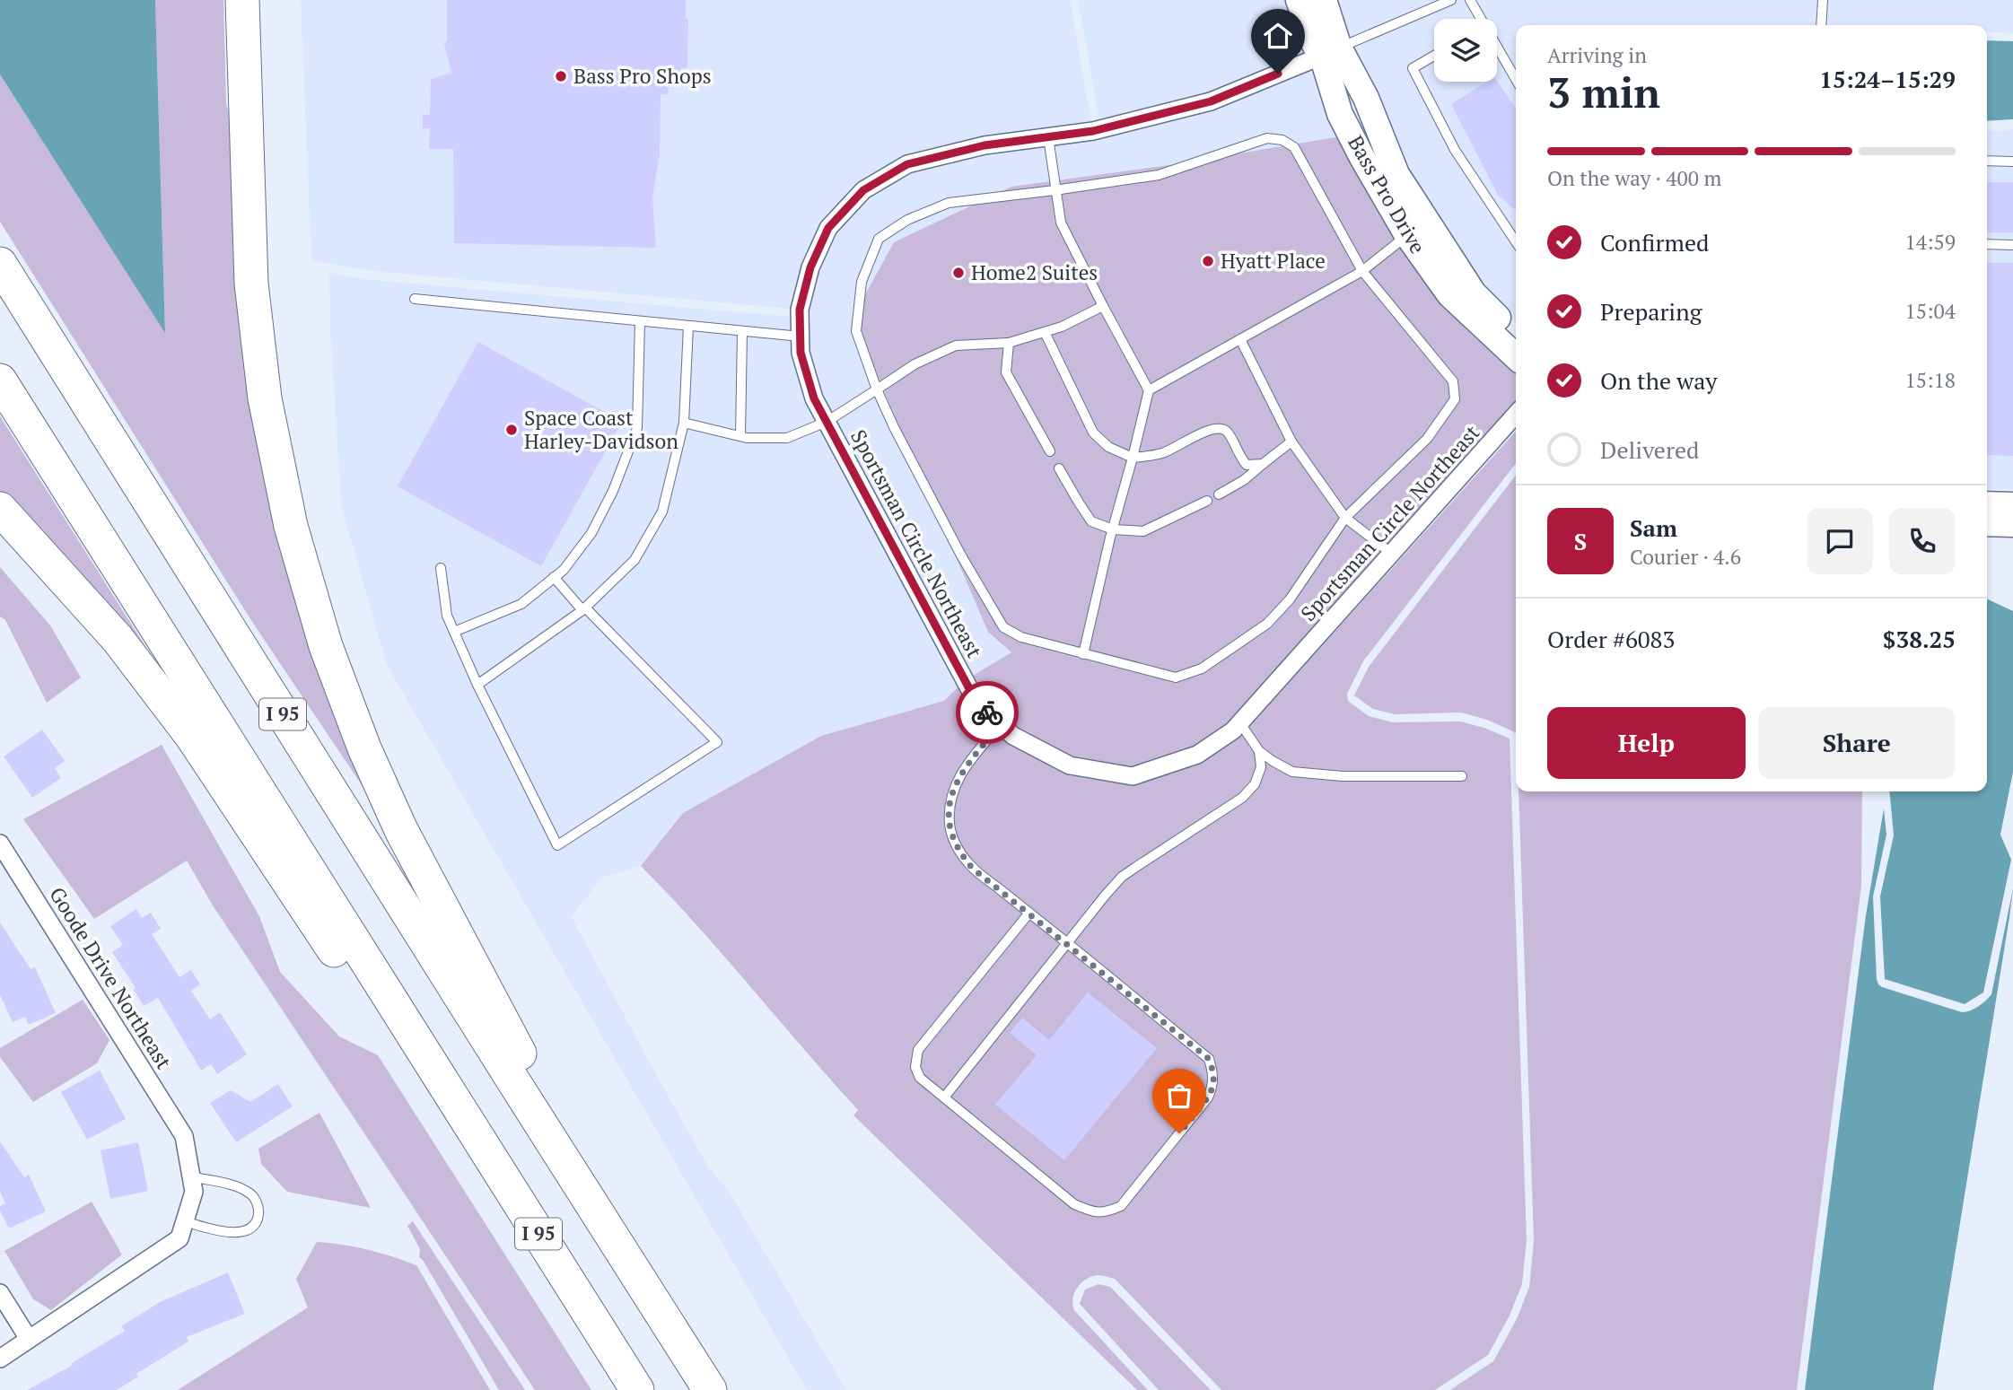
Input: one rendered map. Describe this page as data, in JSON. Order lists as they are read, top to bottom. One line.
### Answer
{"streets":{"highway":["I 95"],"street":["Bass Pro Drive","Sportsman Circle Northeast","Goode Drive Northeast"]},"crossings":[["Bass Pro Drive","Sportsman Circle Northeast"]],"places":["Bass Pro Shops","Hyatt Place","Home2 Suites","Space Coast Harley-Davidson"],"page":{"heading":["3 min","Arriving in","15:24–15:29"],"panel":["Sam","Courier · 4.6","Order #6083","$38.25"],"bar":"On the way · 400 m","list":[["Confirmed","14:59"],["Preparing","15:04"],["On the way","15:18"],"Delivered"],"round":"S","buttons":["Help","Share"]}}
